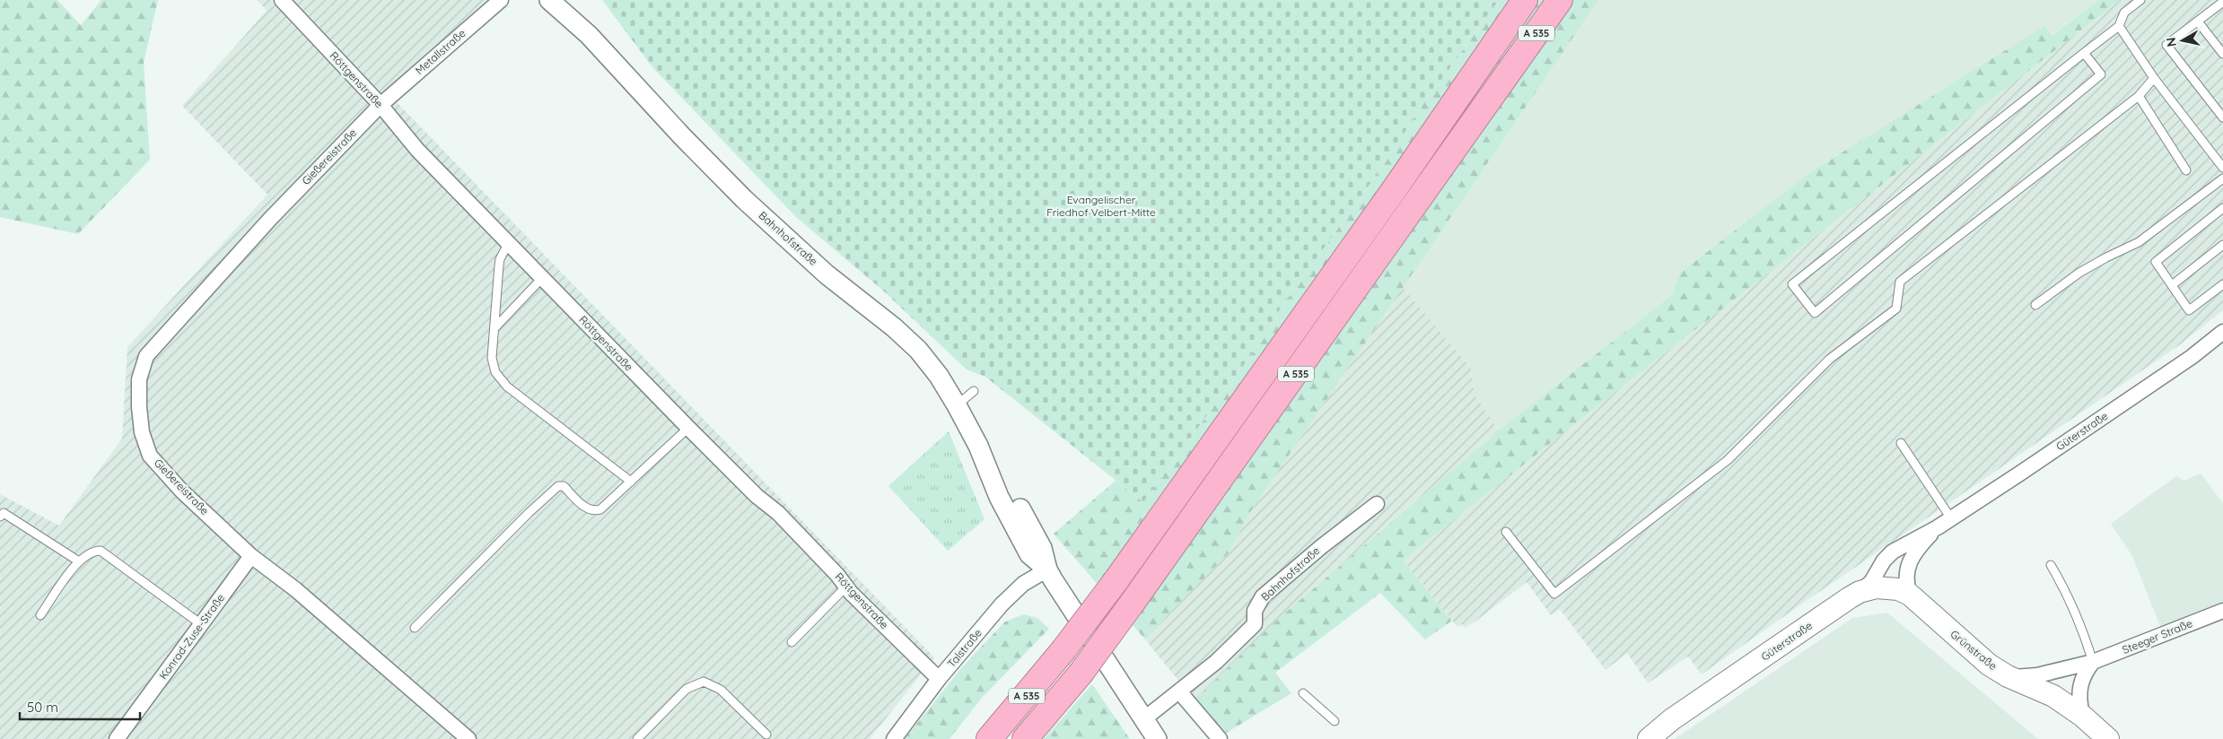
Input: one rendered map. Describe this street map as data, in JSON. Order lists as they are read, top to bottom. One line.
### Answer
{"streets":{"highway":["A 535"],"main road":["Güterstraße","Grünstraße"],"street":["Metallstraße","Röttgenstraße","Gießereistraße","Bahnhofstraße","Konrad-Zuse-Straße","Steeger Straße","Talstraße"]},"crossings":[["Metallstraße","Röttgenstraße"],["Metallstraße","Gießereistraße"],["Röttgenstraße","Gießereistraße"],["Röttgenstraße","Talstraße"],["Gießereistraße","Konrad-Zuse-Straße"],["Bahnhofstraße","Talstraße"],["Güterstraße","Grünstraße"],["Steeger Straße","Grünstraße"]],"parks":["Evangelischer Friedhof Velbert-Mitte"],"scale_bar":"50 m","north":"left"}
